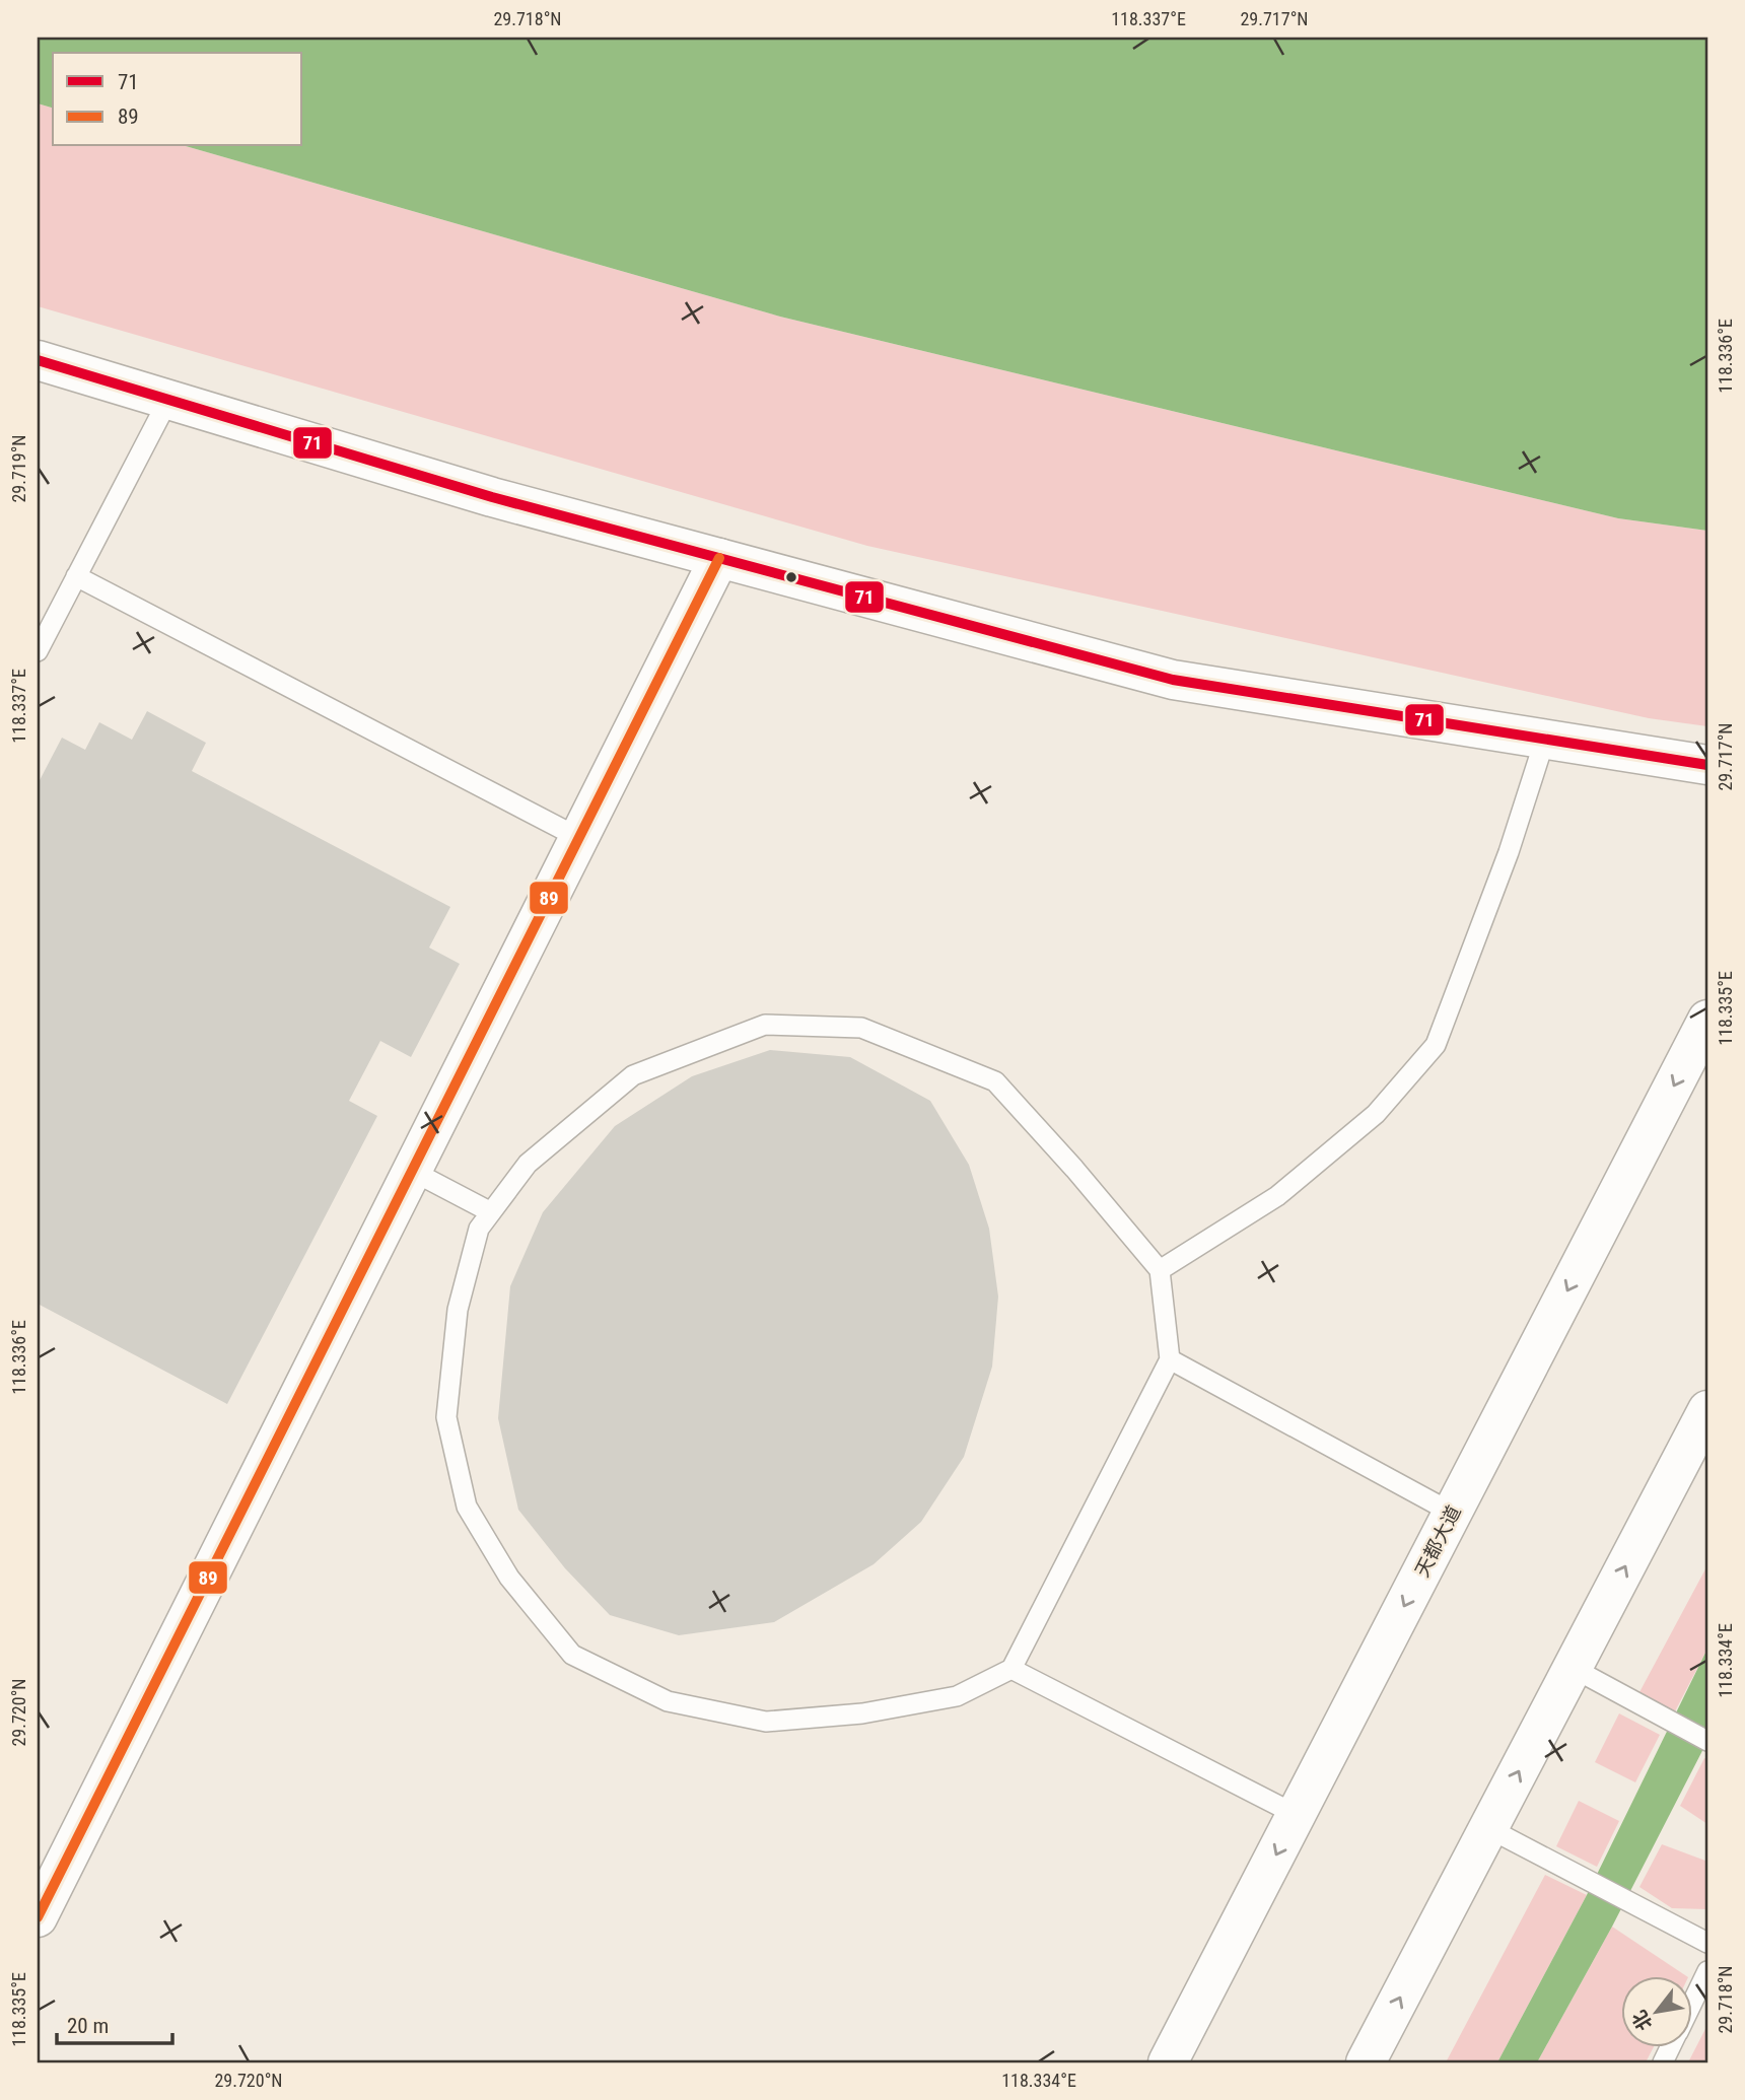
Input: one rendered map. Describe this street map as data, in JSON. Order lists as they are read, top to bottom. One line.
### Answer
{"streets":{"street":["天都大道"]},"lines":["transit line 71","transit line 89"],"legend":["71","89"],"scale_bar":"20 m","north":"bottom left","coordinates":["29.718°N","118.337°E","29.717°N","118.336°E","29.719°N","118.335°E","118.334°E","29.720°N"]}
